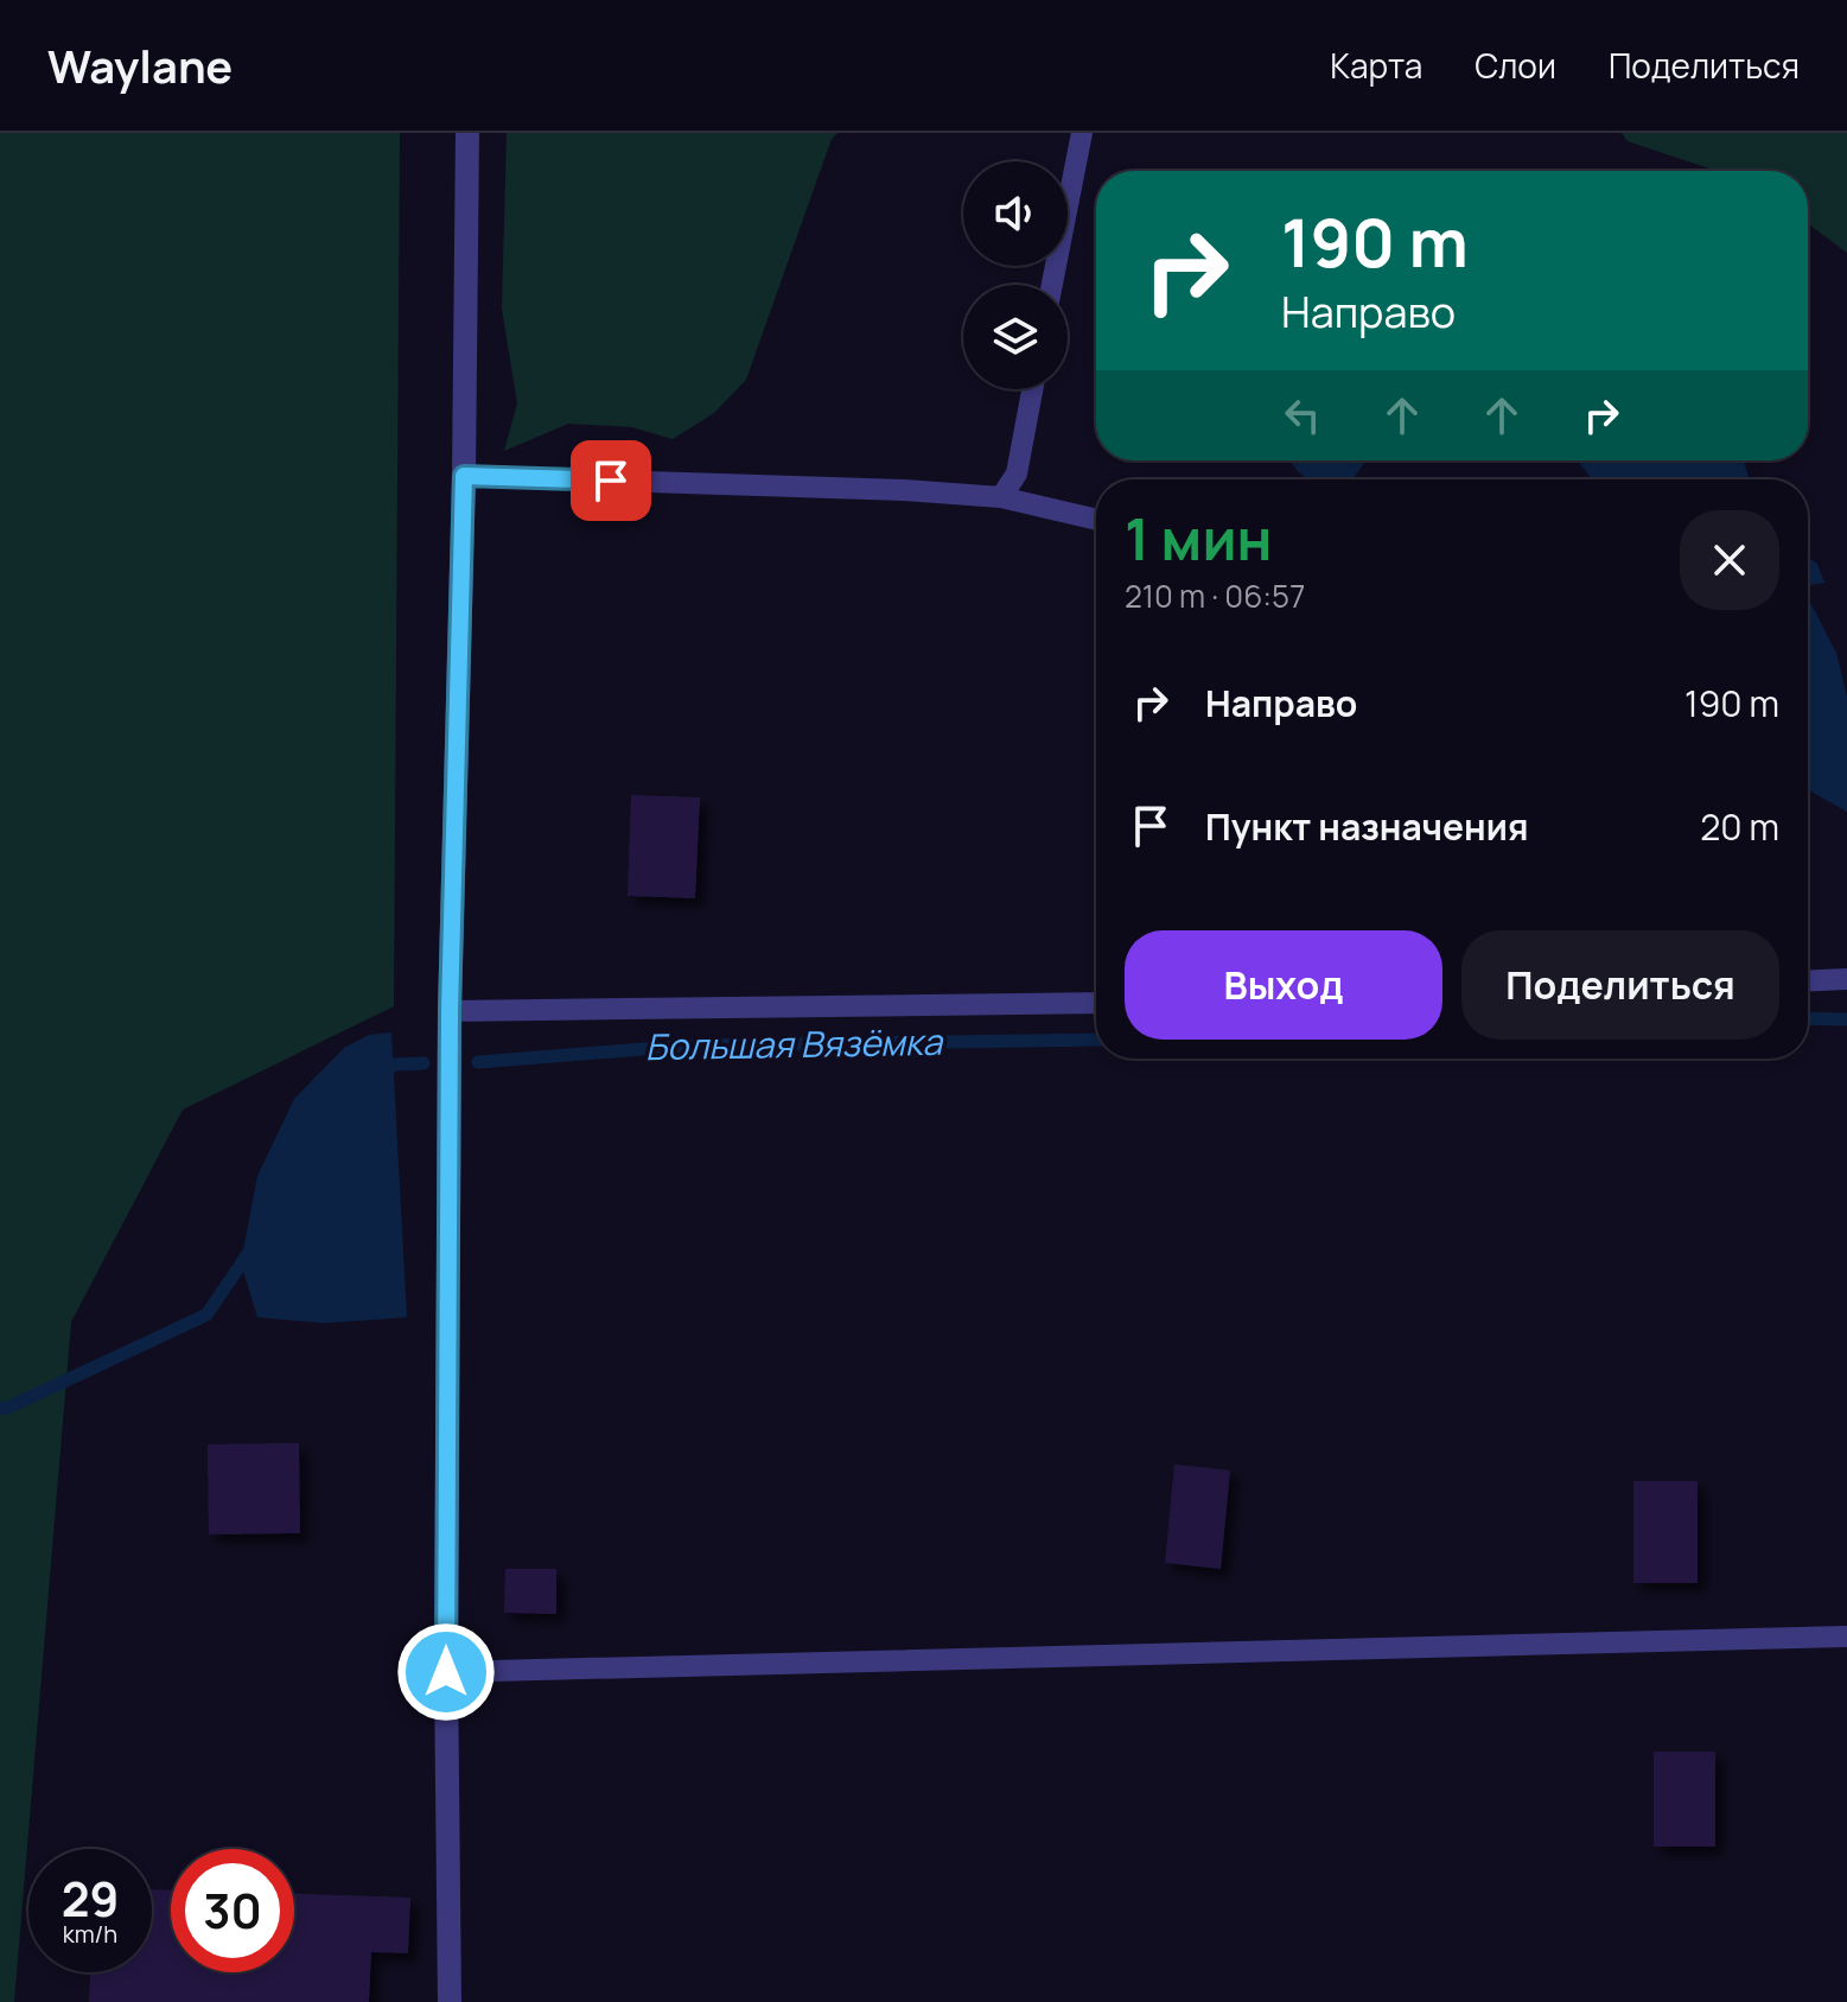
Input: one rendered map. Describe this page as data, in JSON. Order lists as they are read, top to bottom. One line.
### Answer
{"water":["Большая Вязёмка"],"page":{"header":"Waylane","nav":["Карта","Слои","Поделиться"],"turn":["190 m","Направо"],"heading":["1 мин","210 m · 06:57"],"list":[{"name":"Направо","value":"190 m"},{"name":"Пункт назначения","value":"20 m"}],"buttons":["Выход","Поделиться"],"speed":"29 km/h","limit":"30"}}
